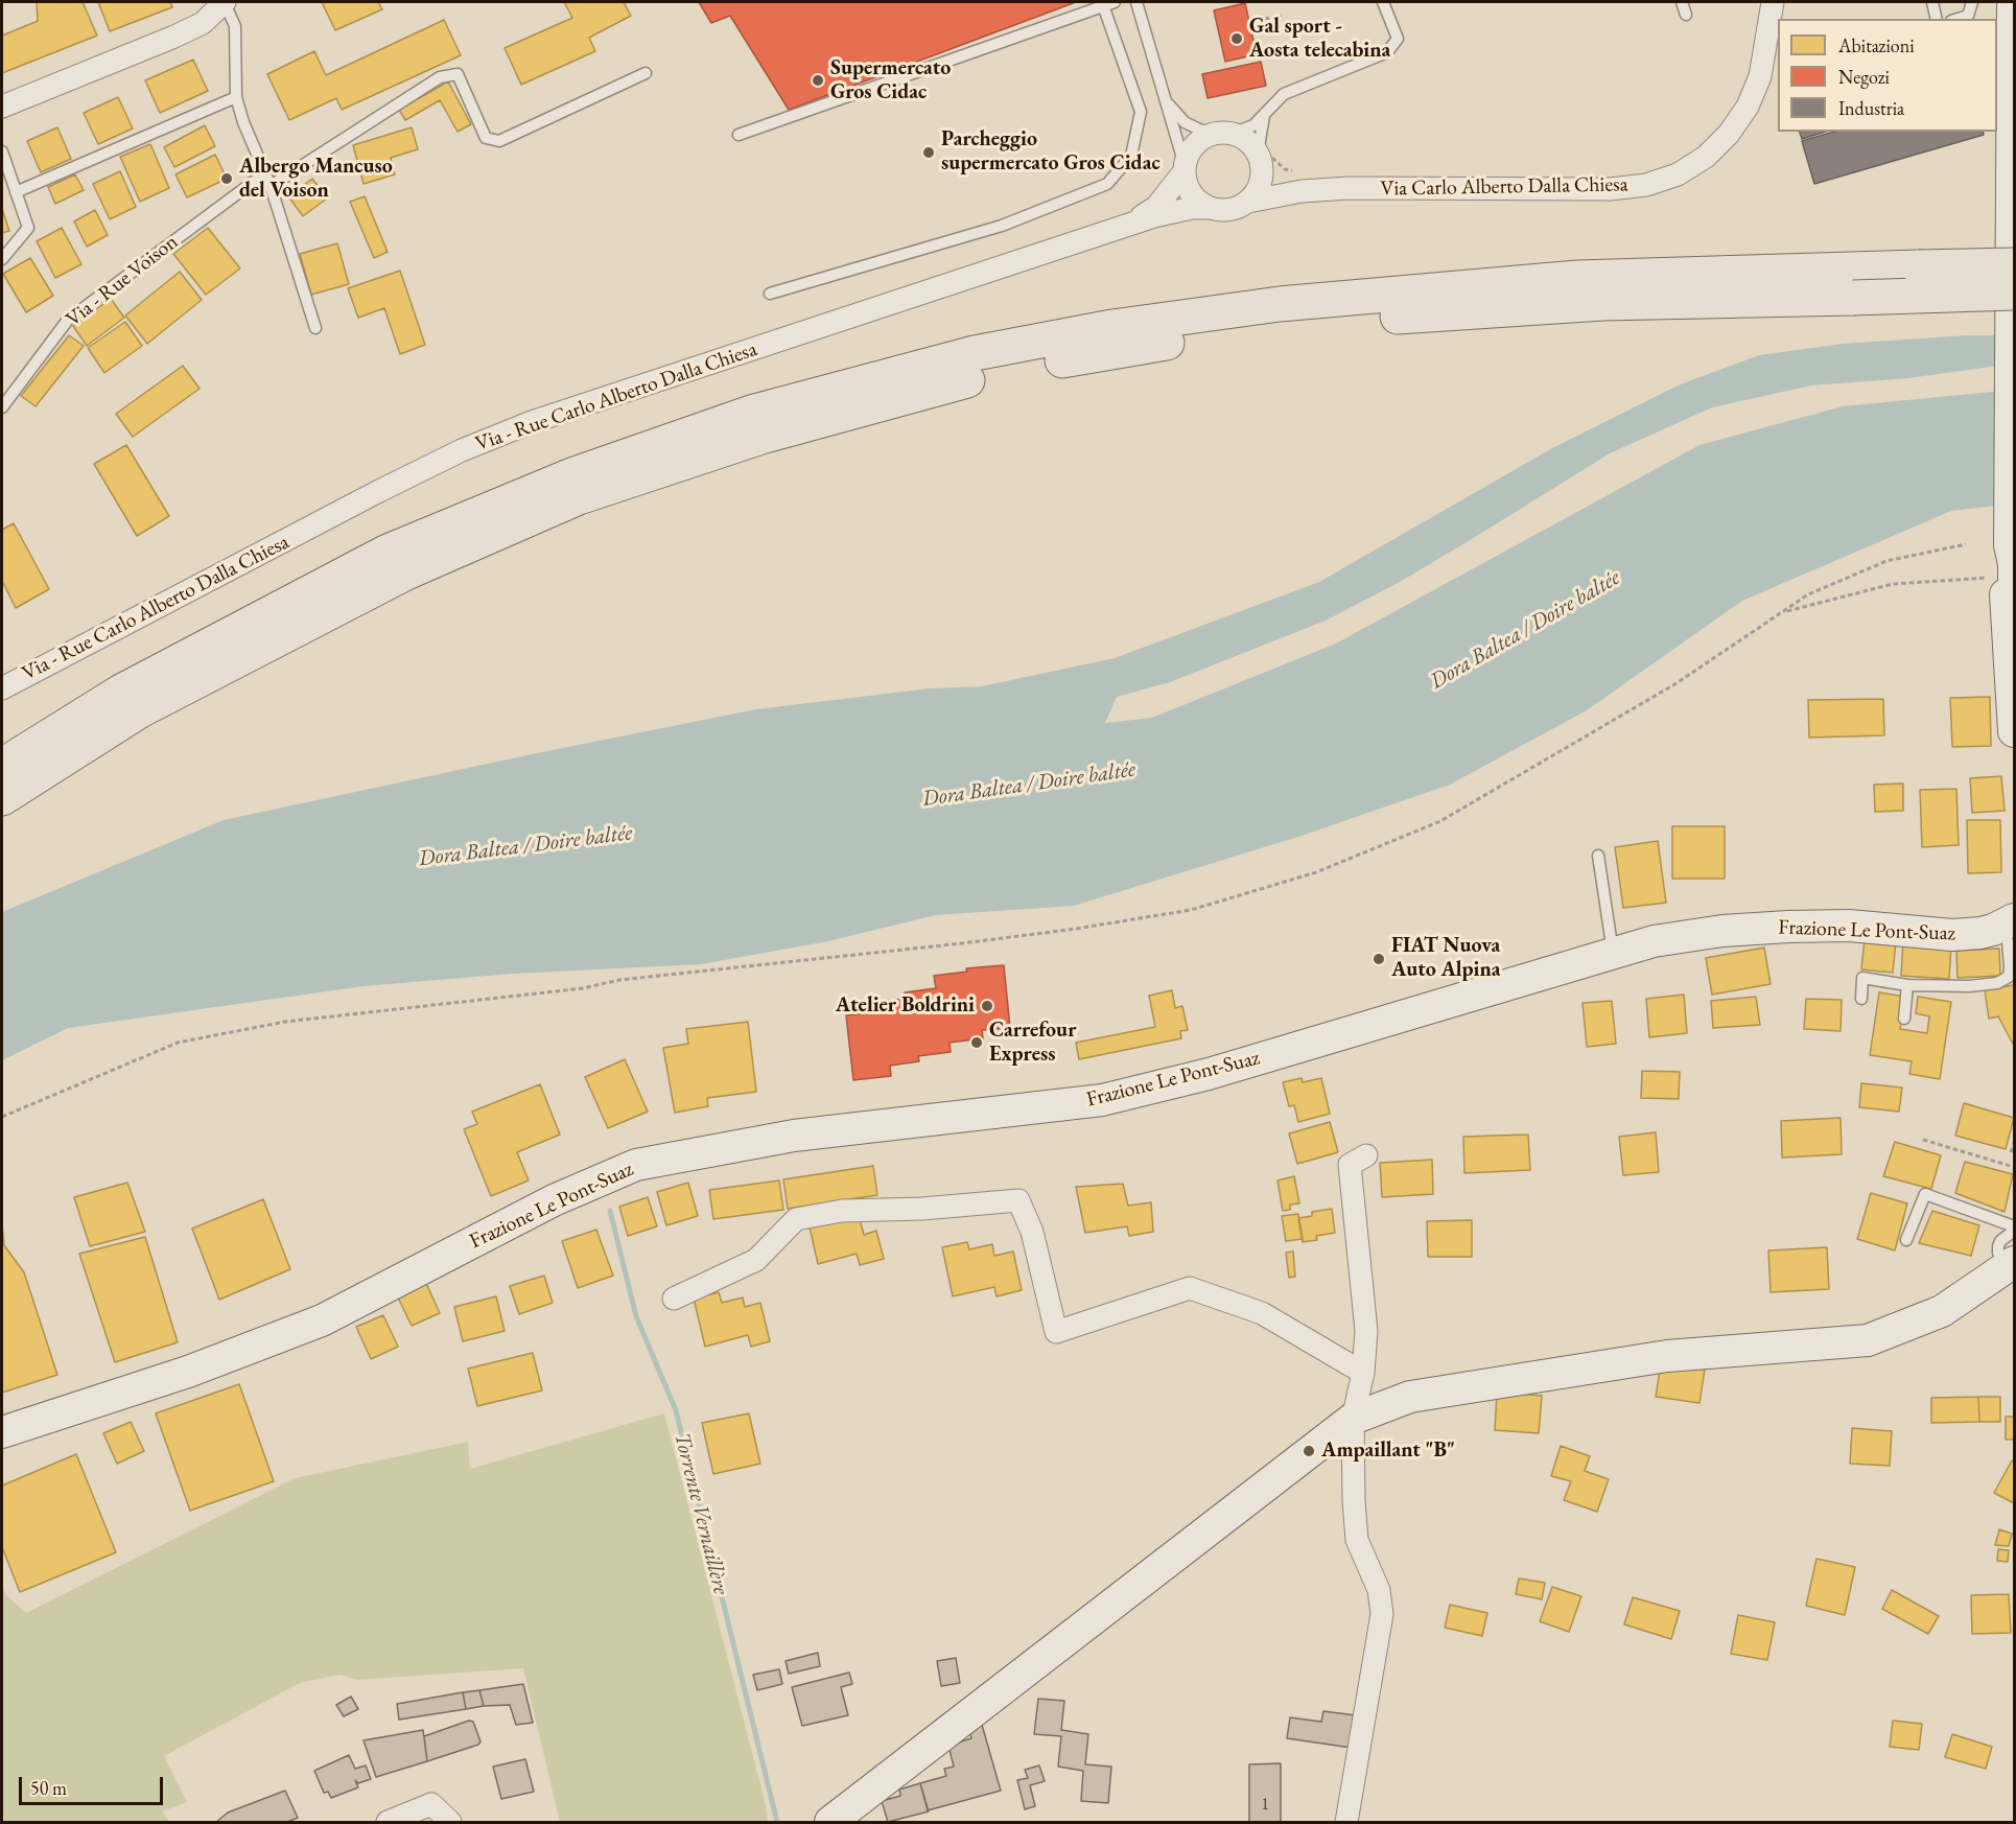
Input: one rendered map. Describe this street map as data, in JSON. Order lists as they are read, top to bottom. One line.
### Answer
{"streets":{"main road":["Frazione Le Pont-Suaz"],"street":["Via Carlo Alberto Dalla Chiesa","Via - Rue Carlo Alberto Dalla Chiesa"],"lane":["Via - Rue Voison"]},"water":["Dora Baltea / Doire baltée","Torrente Vernaillère"],"places":["Gal sport - Aosta telecabina","Supermercato Gros Cidac","Parcheggio supermercato Gros Cidac","Albergo Mancuso del Voison","FIAT Nuova Auto Alpina","Atelier Boldrini","Carrefour Express","Ampaillant \"B\""],"house_numbers":["1"],"legend":["Abitazioni","Negozi","Industria"],"scale_bar":"50 m"}
